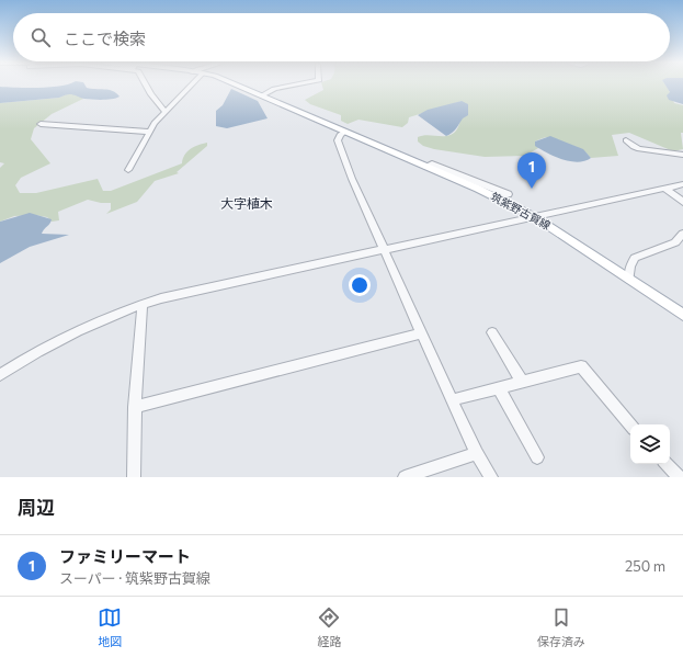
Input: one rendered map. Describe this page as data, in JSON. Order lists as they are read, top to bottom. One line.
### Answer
{"streets":{"main road":["筑紫野古賀線"]},"districts":["大字植木"],"page":{"search":"ここで検索","pins":"1","heading":"周辺","list":[{"mark":"1","name":"ファミリーマート","note":"スーパー · 筑紫野古賀線","value":"250 m"}],"nav":["地図","経路","保存済み"]}}
